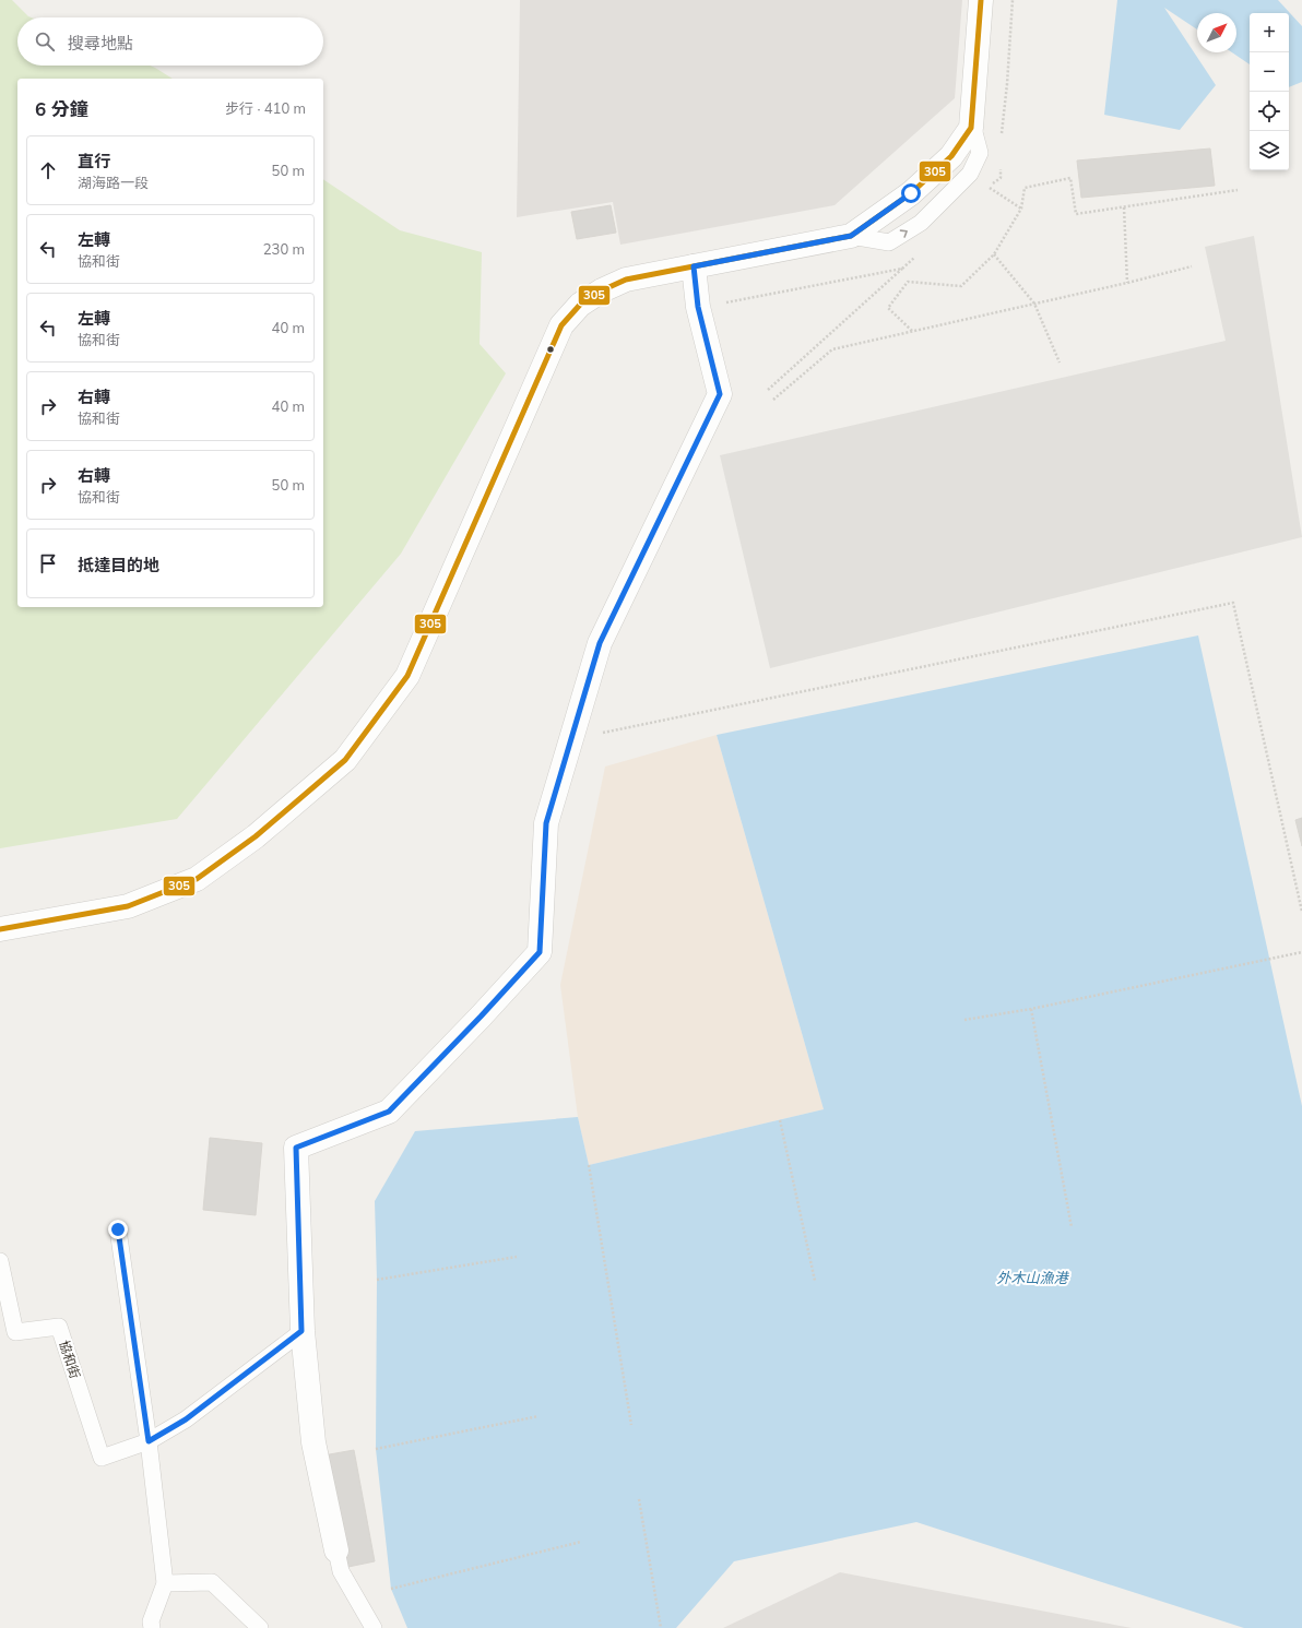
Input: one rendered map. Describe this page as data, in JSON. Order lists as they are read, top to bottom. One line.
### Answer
{"streets":{"lane":["協和街"]},"water":["外木山漁港"],"lines":["transit line 305"],"north":"top right","page":{"map_buttons":["+","−"],"search":"搜尋地點","heading":["6 分鐘","步行 · 410 m"],"list":[["直行","湖海路一段","50 m"],["左轉","協和街","230 m"],["左轉","協和街","40 m"],["右轉","協和街","40 m"],["右轉","協和街","50 m"],"抵達目的地"]}}
